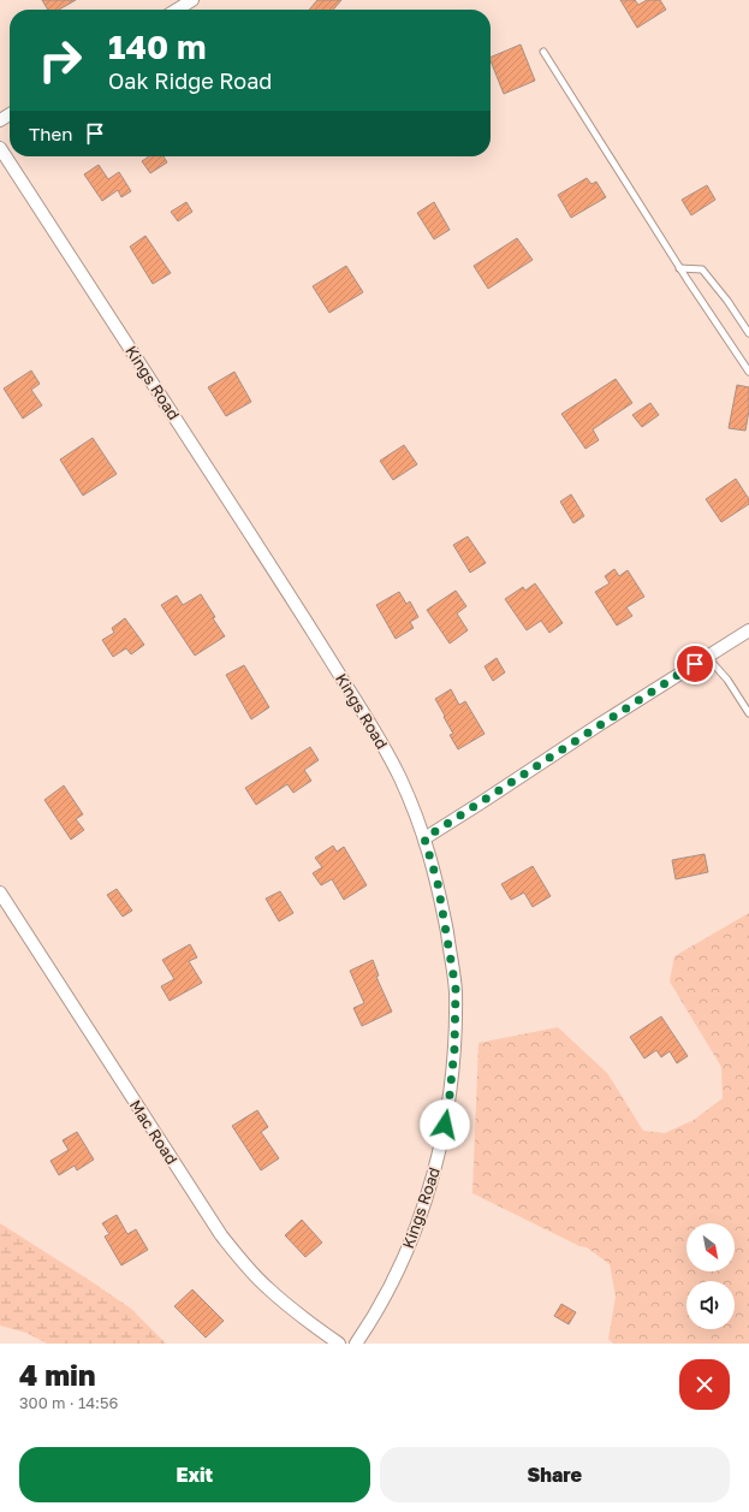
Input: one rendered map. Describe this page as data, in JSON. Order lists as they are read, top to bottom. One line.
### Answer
{"streets":{"street":["Kings Road","Mac Road"]},"north":"bottom right","page":{"turn":["140 m","Oak Ridge Road"],"then":"Then","heading":["4 min","300 m · 14:56"],"buttons":["Exit","Share"]}}
